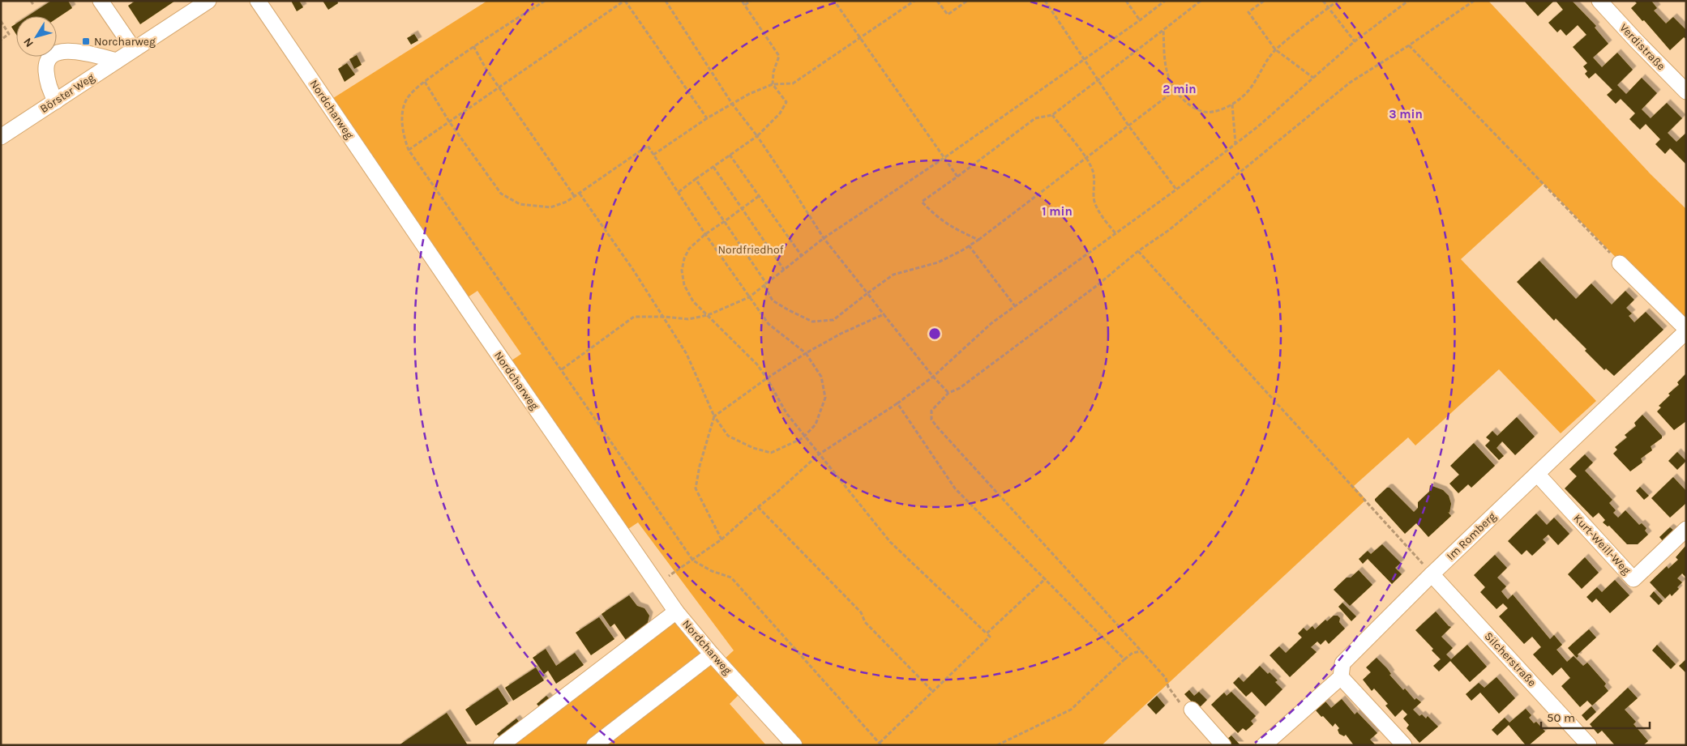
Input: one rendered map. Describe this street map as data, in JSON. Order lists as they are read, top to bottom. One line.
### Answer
{"streets":{"street":["Verdistraße","Börster Weg","Nordcharweg","Im Romberg","Kurt-Weill-Weg","Silcherstraße"]},"crossings":[["Im Romberg","Kurt-Weill-Weg"],["Im Romberg","Silcherstraße"]],"parks":["Nordfriedhof"],"places":{"transit":["Norcharweg"]},"scale_bar":"50 m","north":"bottom left","rings":["2 min","3 min","1 min"]}
